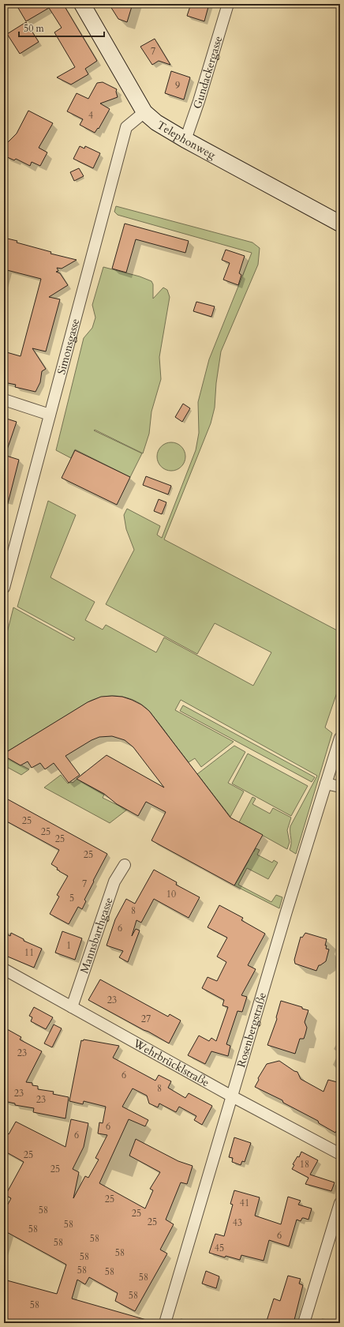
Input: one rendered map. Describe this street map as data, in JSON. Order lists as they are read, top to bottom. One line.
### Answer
{"streets":{"street":["Gundackergasse","Telephonweg","Simonsgasse","Mannsbarthgasse","Rosenbergstraße","Wehrbrücklstraße"]},"crossings":[["Gundackergasse","Telephonweg"],["Telephonweg","Simonsgasse"],["Mannsbarthgasse","Wehrbrücklstraße"],["Rosenbergstraße","Wehrbrücklstraße"]],"house_numbers":["7","9","4","25","25","25","25","7","10","5","8","6","1","11","23","27","23","6","8","23","23","6","6","25","18","25","25","41","58","25","25","43","58","58","6","58","58","45","58","58","58","58","58","58","58"],"scale_bar":"50 m"}
